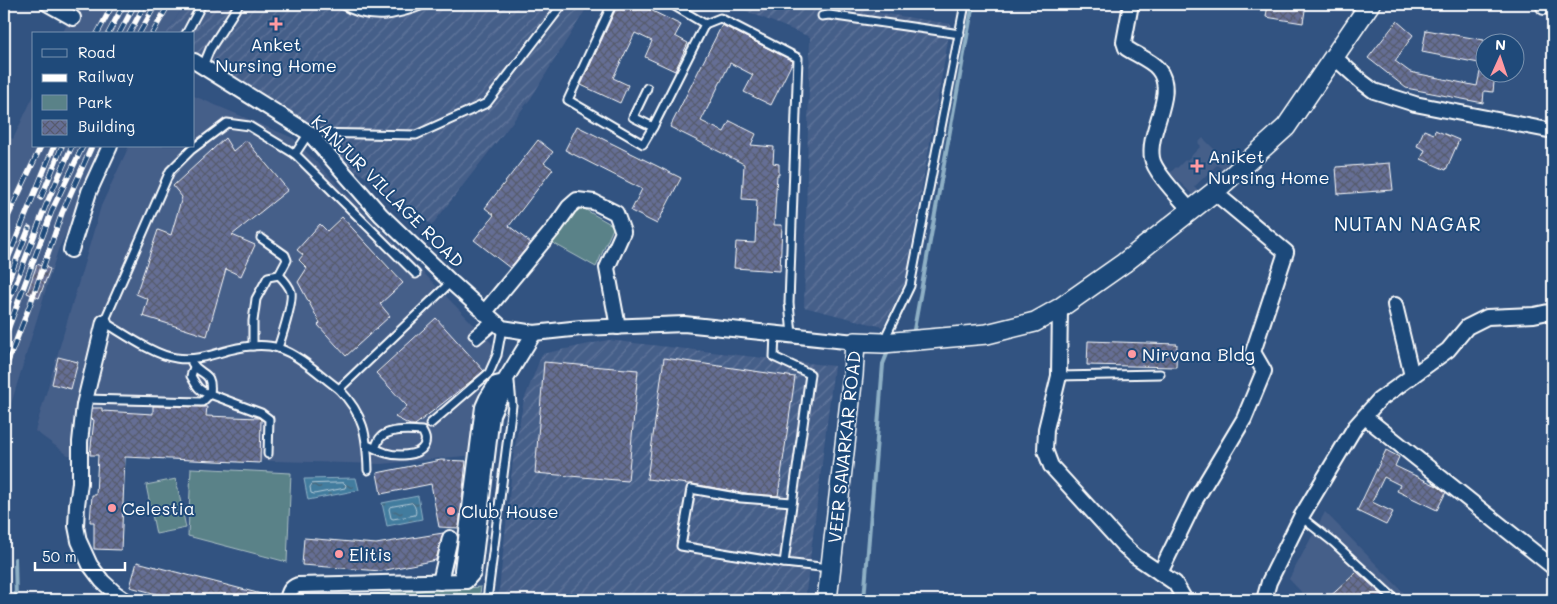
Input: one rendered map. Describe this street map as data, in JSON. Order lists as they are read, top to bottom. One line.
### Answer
{"streets":{"street":["KANJUR VILLAGE ROAD","VEER SAVARKAR ROAD"]},"districts":["NUTAN NAGAR"],"places":{"health":["Anket Nursing Home","Aniket Nursing Home"],"other":["Nirvana Bldg","Celestia","Club House","Elitis"]},"legend":["Road","Railway","Park","Building"],"scale_bar":"50 m","north":"top"}
